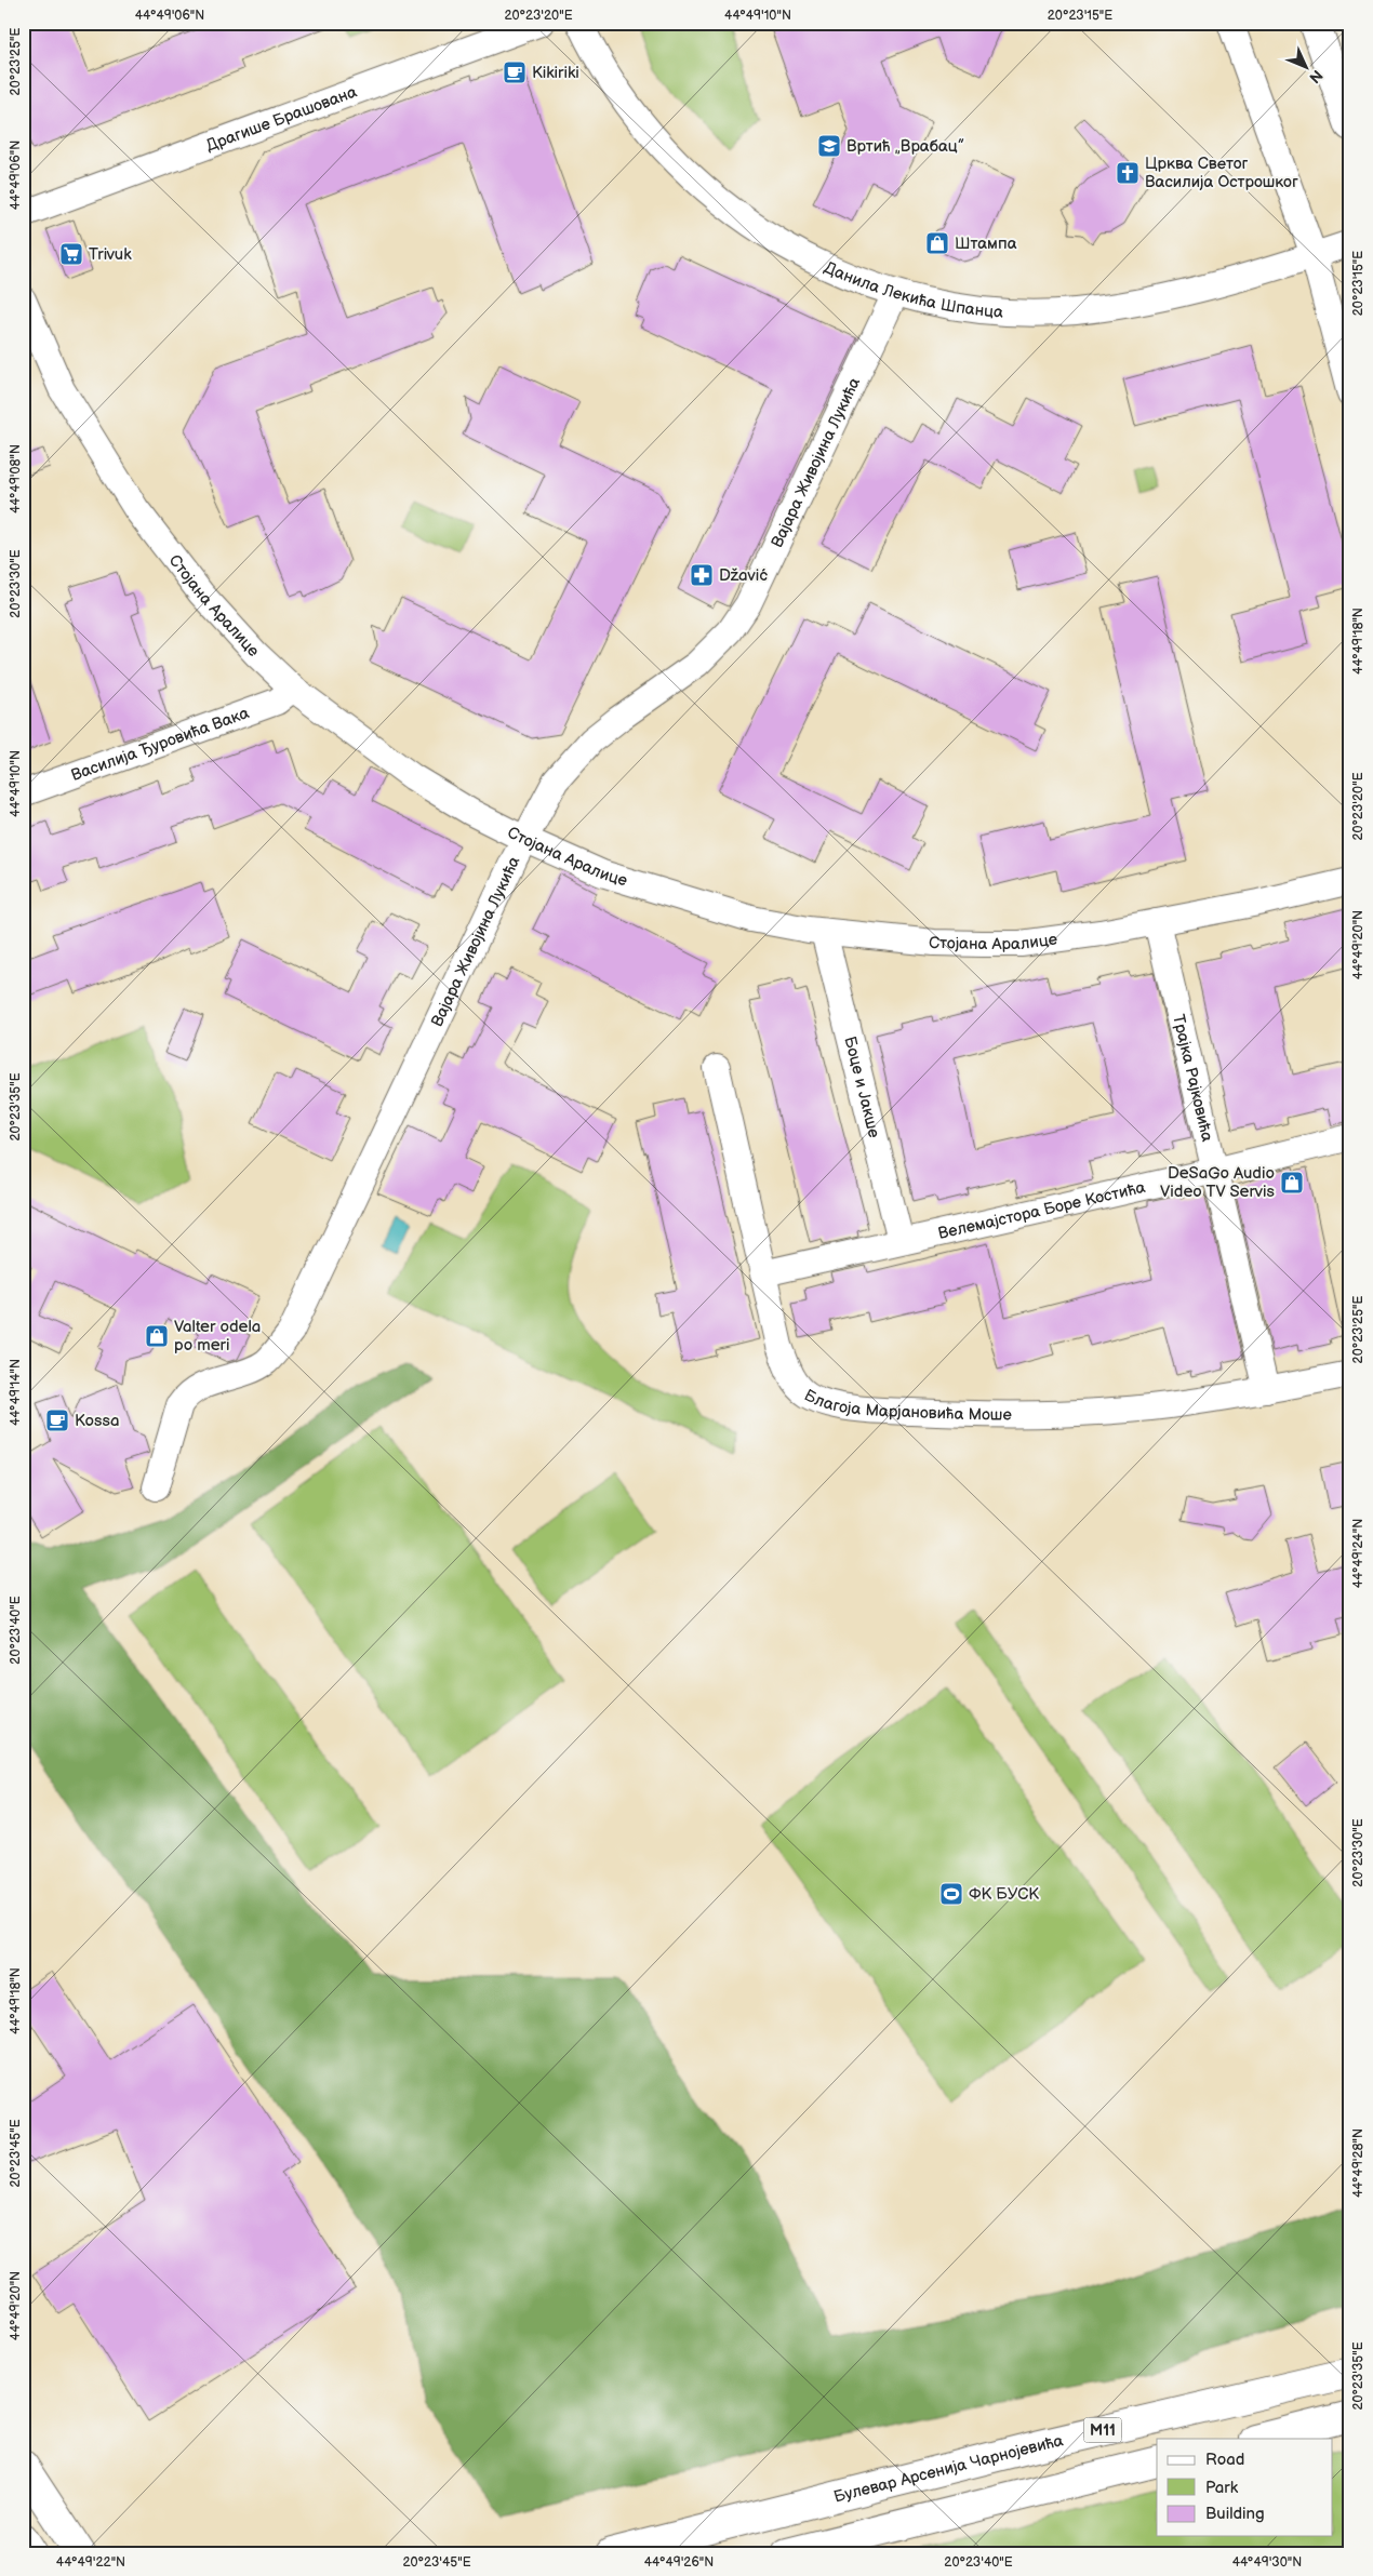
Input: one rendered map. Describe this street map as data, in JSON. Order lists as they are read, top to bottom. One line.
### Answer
{"streets":{"main road":["M11","Булевар Арсенија Чарнојевића"],"street":["Драгише Брашована","Данила Лекића Шпанца","Вајара Живојина Лукића","Стојана Аралице","Василија Ђуровића Вака","Трајка Рајковића","Боце и Јакше","Велемајстора Боре Костића","Благоја Марјановића Моше"]},"crossings":[["Данила Лекића Шпанца","Вајара Живојина Лукића"],["Вајара Живојина Лукића","Стојана Аралице"],["Стојана Аралице","Василија Ђуровића Вака"],["Стојана Аралице","Трајка Рајковића"],["Стојана Аралице","Боце и Јакше"],["Трајка Рајковића","Велемајстора Боре Костића"],["Трајка Рајковића","Благоја Марјановића Моше"],["Боце и Јакше","Велемајстора Боре Костића"],["Велемајстора Боре Костића","Благоја Марјановића Моше"]],"places":{"cafe":["Kikiriki","Kossa"],"school or university":["Вртић „Врабац”"],"church":["Црква Светог Василија Острошког"],"shop":["Штампа","DeSaGo Audio Video TV Servis","Valter odela po meri"],"supermarket":["Trivuk"],"pharmacy":["Džavić"],"sports":["ФК БУСК"]},"legend":["Road","Park","Building"],"north":"bottom right","coordinates":["44°49'06\"N","20°23'20\"E","44°49'10\"N","20°23'15\"E","20°23'25\"E","44°49'08\"N","20°23'30\"E","44°49'18\"N","44°49'20\"N","20°23'35\"E","44°49'14\"N","44°49'24\"N","20°23'40\"E","20°23'45\"E","44°49'28\"N","44°49'22\"N","44°49'26\"N","44°49'30\"N"]}
